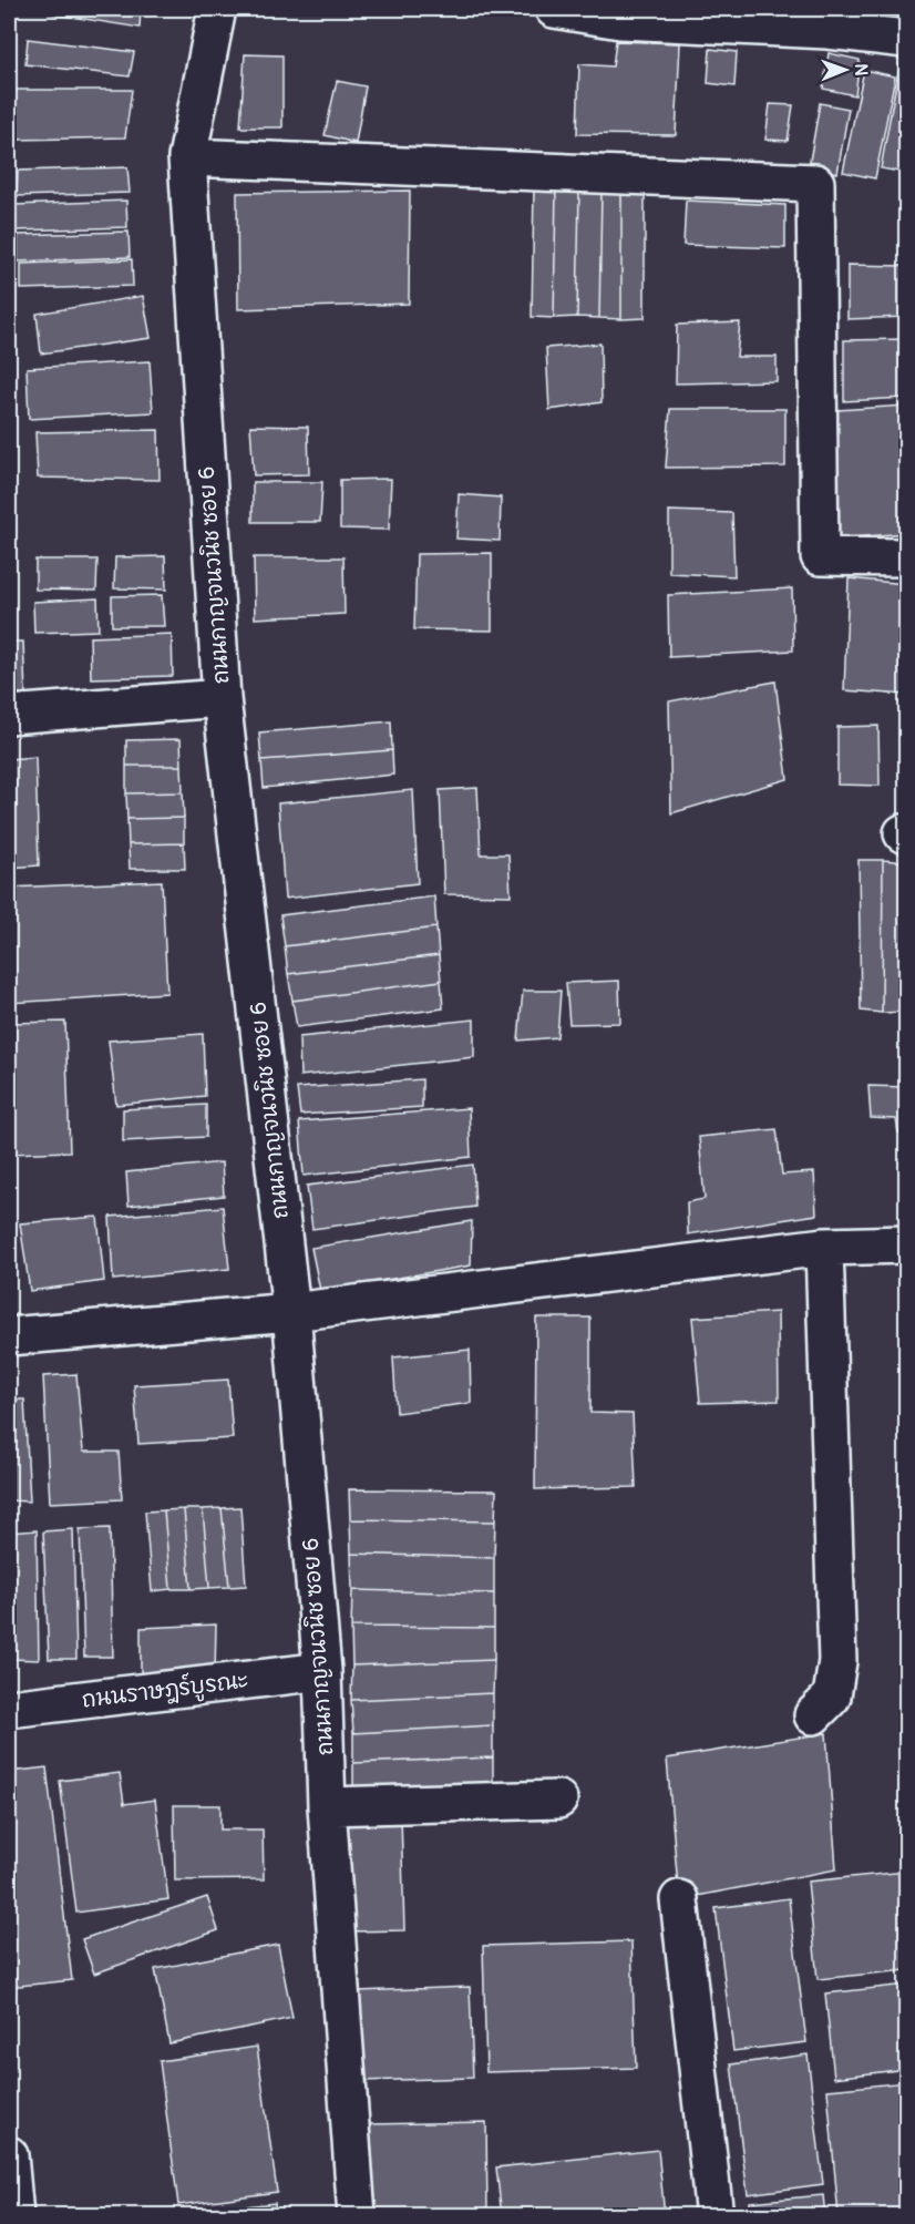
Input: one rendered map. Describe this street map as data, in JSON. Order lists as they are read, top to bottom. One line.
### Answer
{"streets":{"street":["ถนนกาญจนวนิช ซอย 6","ถนนราษฎร์บูรณะ"]},"crossings":[["ถนนกาญจนวนิช ซอย 6","ถนนราษฎร์บูรณะ"]],"north":"right"}
